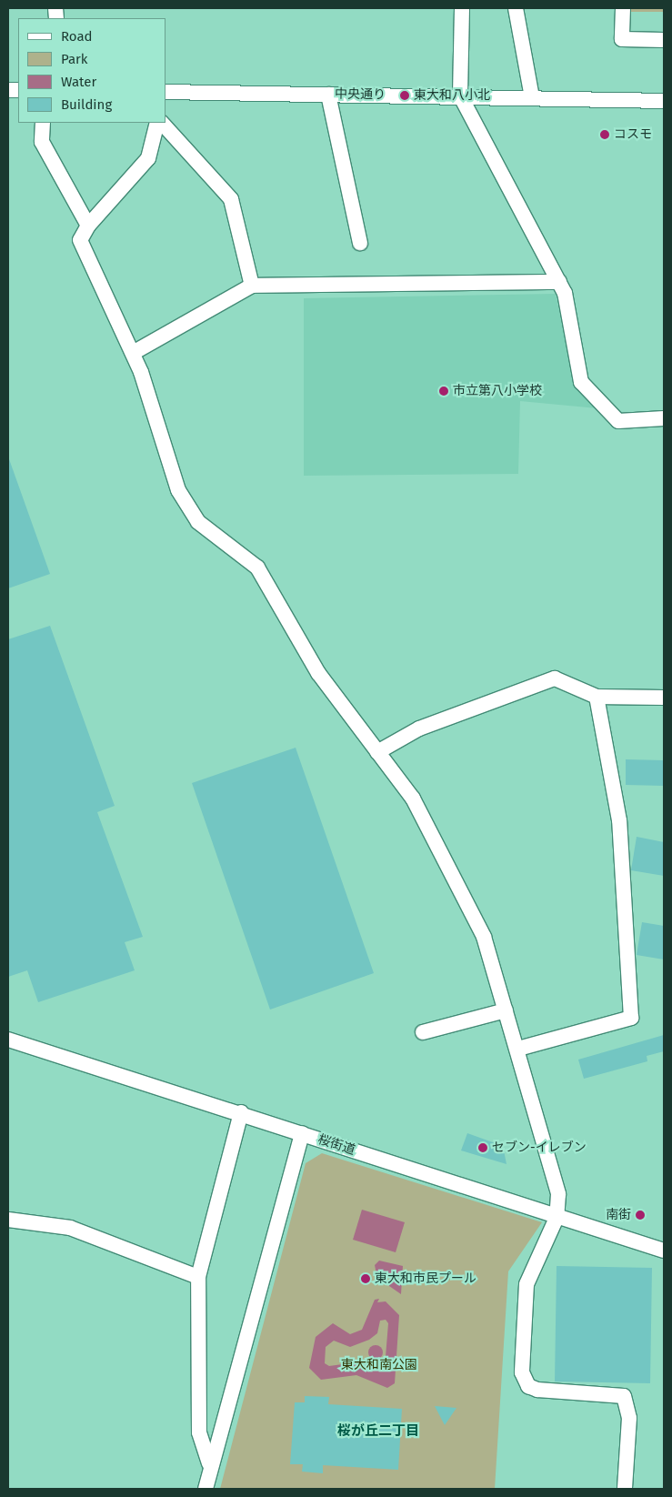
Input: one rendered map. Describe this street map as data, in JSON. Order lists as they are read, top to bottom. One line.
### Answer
{"streets":{"street":["中央通り","桜街道"]},"districts":["桜が丘二丁目"],"parks":["東大和南公園"],"places":["東大和八小北","コスモ","市立第八小学校","セブン-イレブン","南街","東大和市民プール"],"legend":["Road","Park","Water","Building"]}
